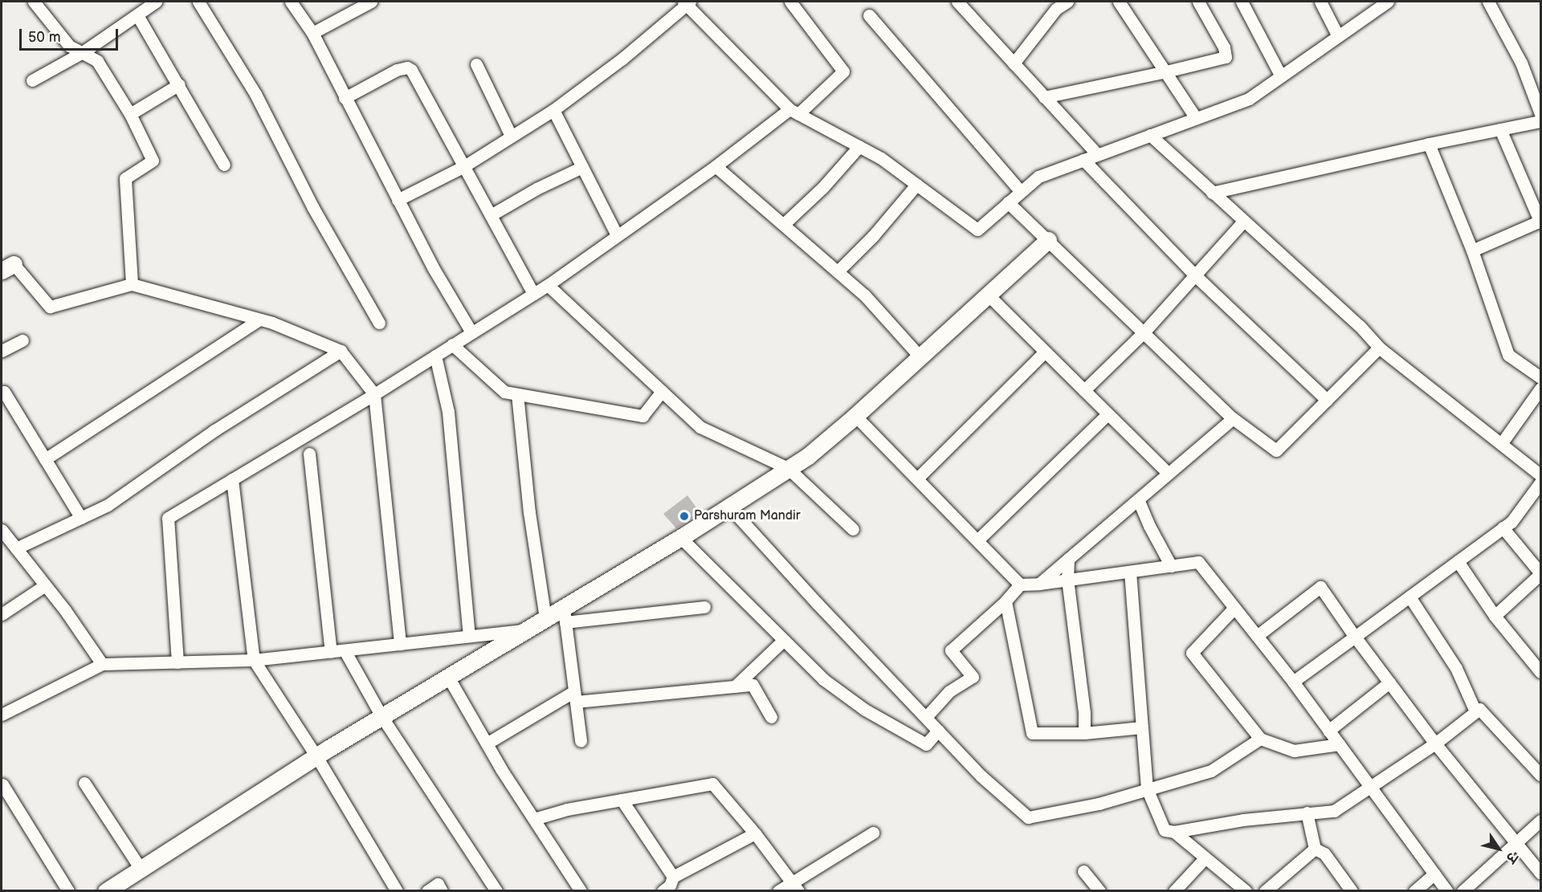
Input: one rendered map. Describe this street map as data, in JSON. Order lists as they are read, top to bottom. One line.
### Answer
{"places":["Parshuram Mandir"],"scale_bar":"50 m","north":"bottom right"}
